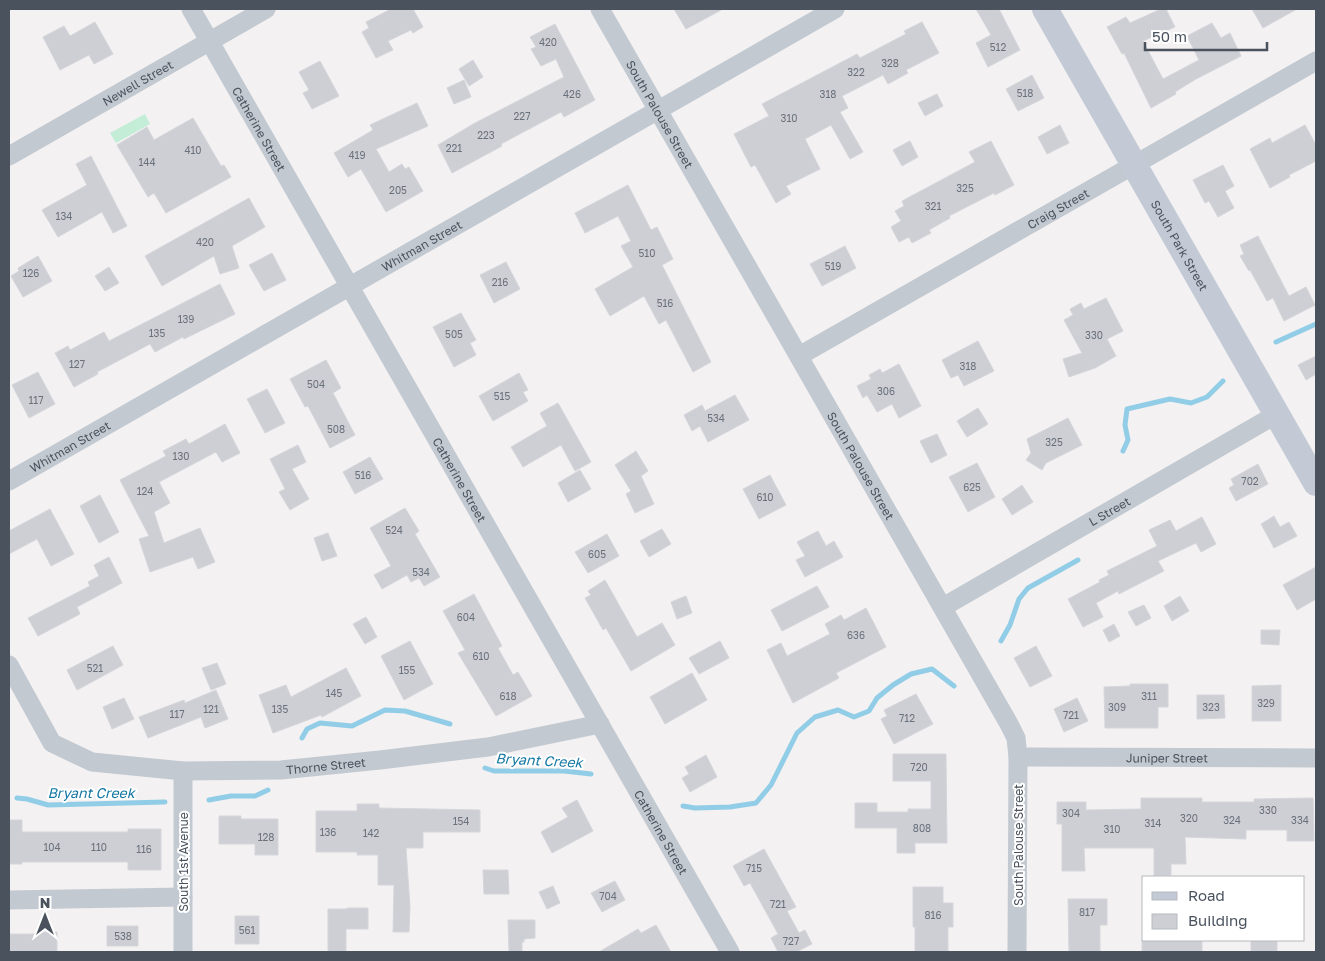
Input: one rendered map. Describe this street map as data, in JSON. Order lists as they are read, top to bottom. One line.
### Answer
{"streets":{"main road":["South Park Street"],"street":["Newell Street","South Palouse Street","Catherine Street","Craig Street","Whitman Street","L Street","Juniper Street","Thorne Street","South 1st Avenue"]},"crossings":[["Newell Street","Catherine Street"],["South Palouse Street","Craig Street"],["South Palouse Street","Whitman Street"],["South Palouse Street","L Street"],["South Palouse Street","Juniper Street"],["Catherine Street","Whitman Street"],["Catherine Street","Thorne Street"],["Craig Street","South Park Street"],["South Park Street","L Street"],["Thorne Street","South 1st Avenue"]],"water":["Bryant Creek"],"house_numbers":["420","512","328","322","518","426","318","227","310","223","221","410","419","144","325","205","321","134","420","510","519","126","216","516","139","135","505","330","127","318","504","306","515","117","534","508","325","130","516","702","625","124","610","524","605","534","604","636","610","521","155","145","618","311","329","309","323","121","135","117","721","712","720","330","304","320","324","334","154","314","808","310","136","142","128","104","110","116","715","704","721","817","816","561","538","727"],"legend":["Road","Building"],"scale_bar":"50 m","north":"top"}
